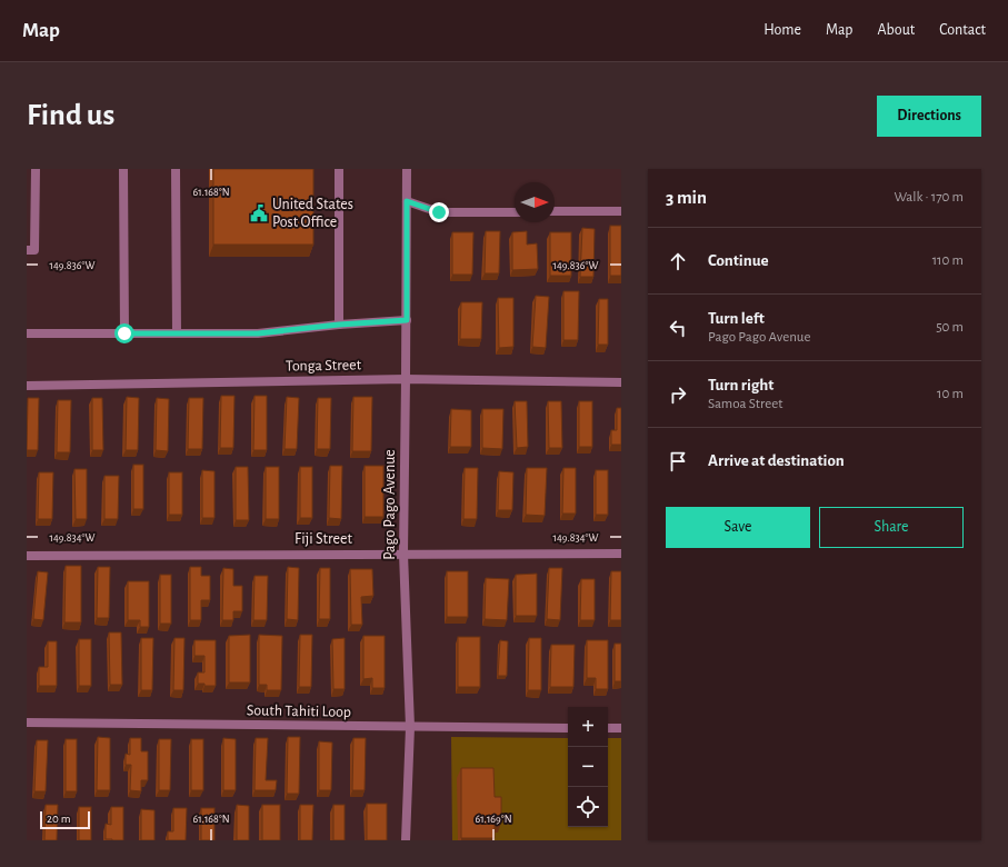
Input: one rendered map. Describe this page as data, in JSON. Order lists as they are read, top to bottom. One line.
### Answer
{"streets":{"street":["Tonga Street","Pago Pago Avenue","Fiji Street","South Tahiti Loop"]},"crossings":[["Tonga Street","Pago Pago Avenue"],["Pago Pago Avenue","Fiji Street"],["Pago Pago Avenue","South Tahiti Loop"]],"places":{"public building":["United States Post Office"]},"scale_bar":"20 m","north":"right","page":{"header":"Map","nav":["Home","Map","About","Contact"],"buttons":["Directions",["Save","Share"]],"title":"Find us","heading":["3 min","Walk · 170 m"],"list":[["Continue","110 m"],["Turn left","Pago Pago Avenue","50 m"],["Turn right","Samoa Street","10 m"],"Arrive at destination"],"map_buttons":["+","−"],"scale":"20 m"},"coordinates":["61.168°N","149.836°W","149.834°W","61.169°N"]}
